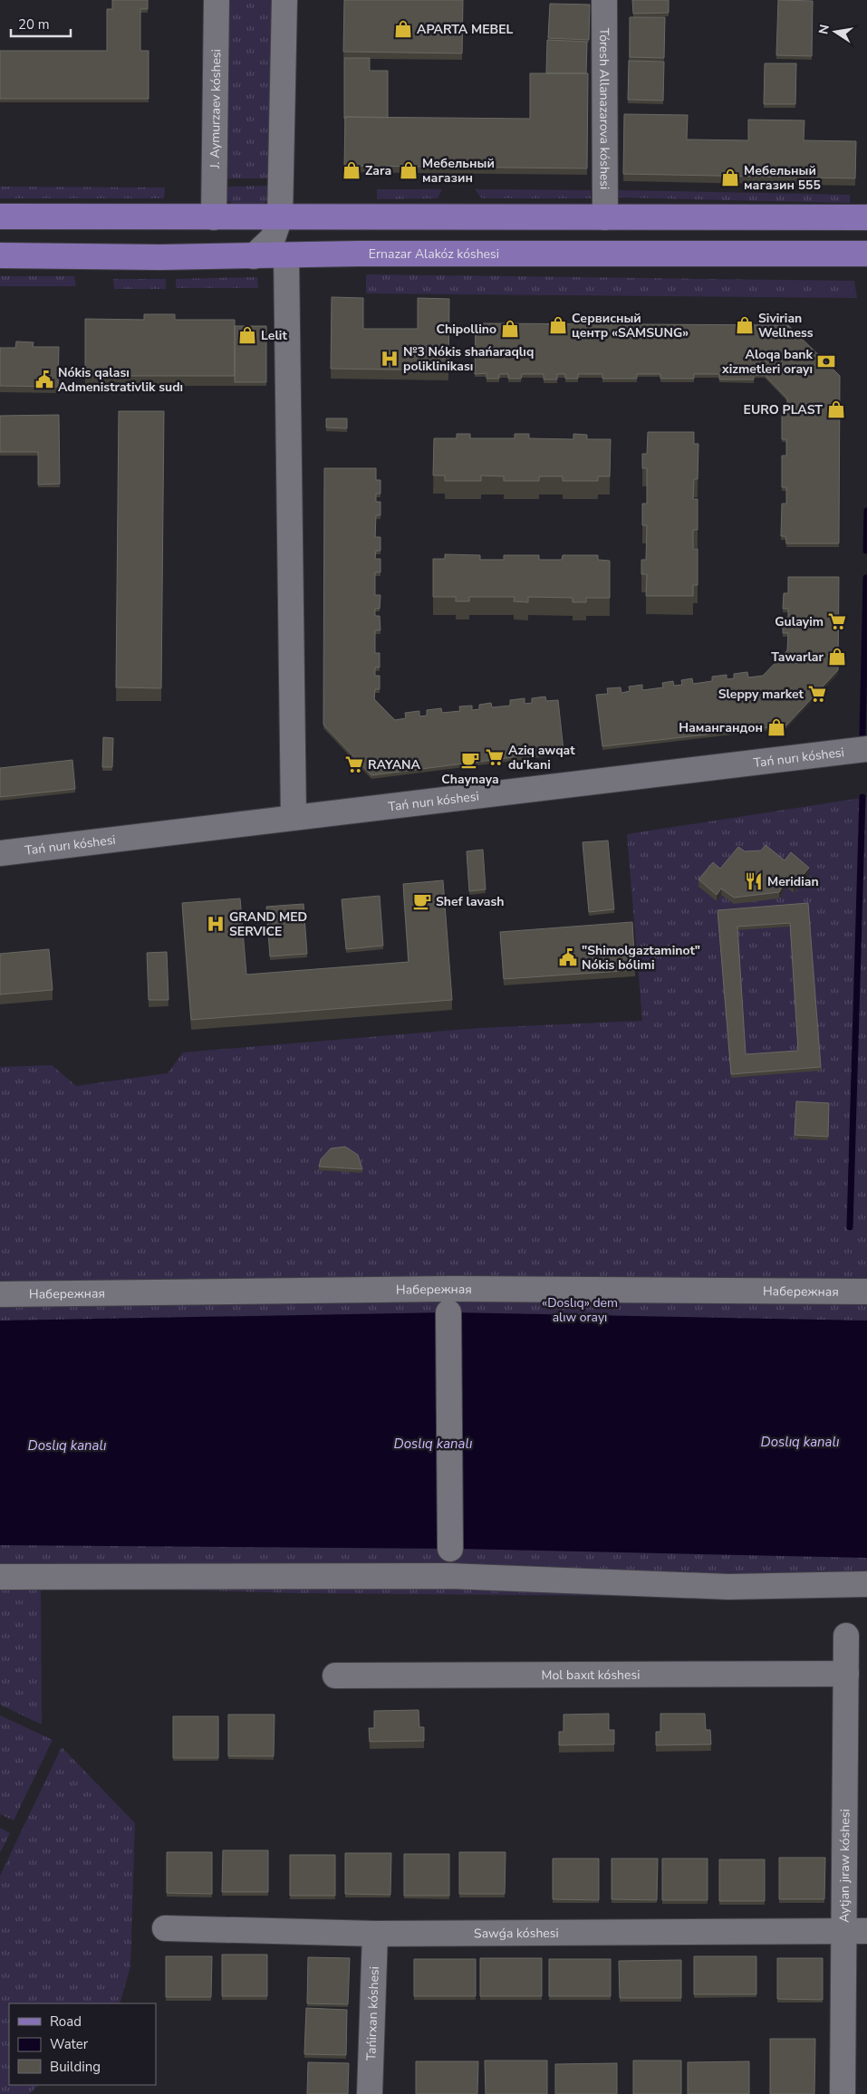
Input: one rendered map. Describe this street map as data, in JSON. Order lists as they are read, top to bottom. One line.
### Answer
{"streets":{"main road":["Ernazar Alakóz kóshesi"],"street":["J. Aymurzaev kóshesi","Tóresh Allanazarova kóshesi","Tań nurı kóshesi","Набережная","Mol baxıt kóshesi","Aytjan jıraw kóshesi","Sawǵa kóshesi","Tańirxan kóshesi"]},"crossings":[["Mol baxıt kóshesi","Aytjan jıraw kóshesi"],["Aytjan jıraw kóshesi","Sawǵa kóshesi"],["Sawǵa kóshesi","Tańirxan kóshesi"]],"water":["Doslıq kanalı"],"parks":["«Doslıq» dem alıw orayı"],"places":{"shop":["APARTA MEBEL","Zara","Мебельный магазин","Мебельный магазин 555","Сервисный центр «SAMSUNG»","Sivirian Wellness","Chipollino","Lelit","EURO PLAST","Tawarlar","Намангандон"],"hospital":["№3 Nókis shańaraqlıq poliklinikası","GRAND MED SERVICE"],"bank":["Aloqa bank xizmetleri orayı"],"public building":["Nókis qalası Admenistrativlik sudı","\"Shimolgaztaminot\" Nókis bólimi"],"supermarket":["Gulayim","Sleppy market","Aziq awqat du'kani","RAYANA"],"cafe":["Chaynaya","Shef lavash"],"restaurant":["Meridian"]},"legend":["Road","Water","Building"],"scale_bar":"20 m","north":"left"}
